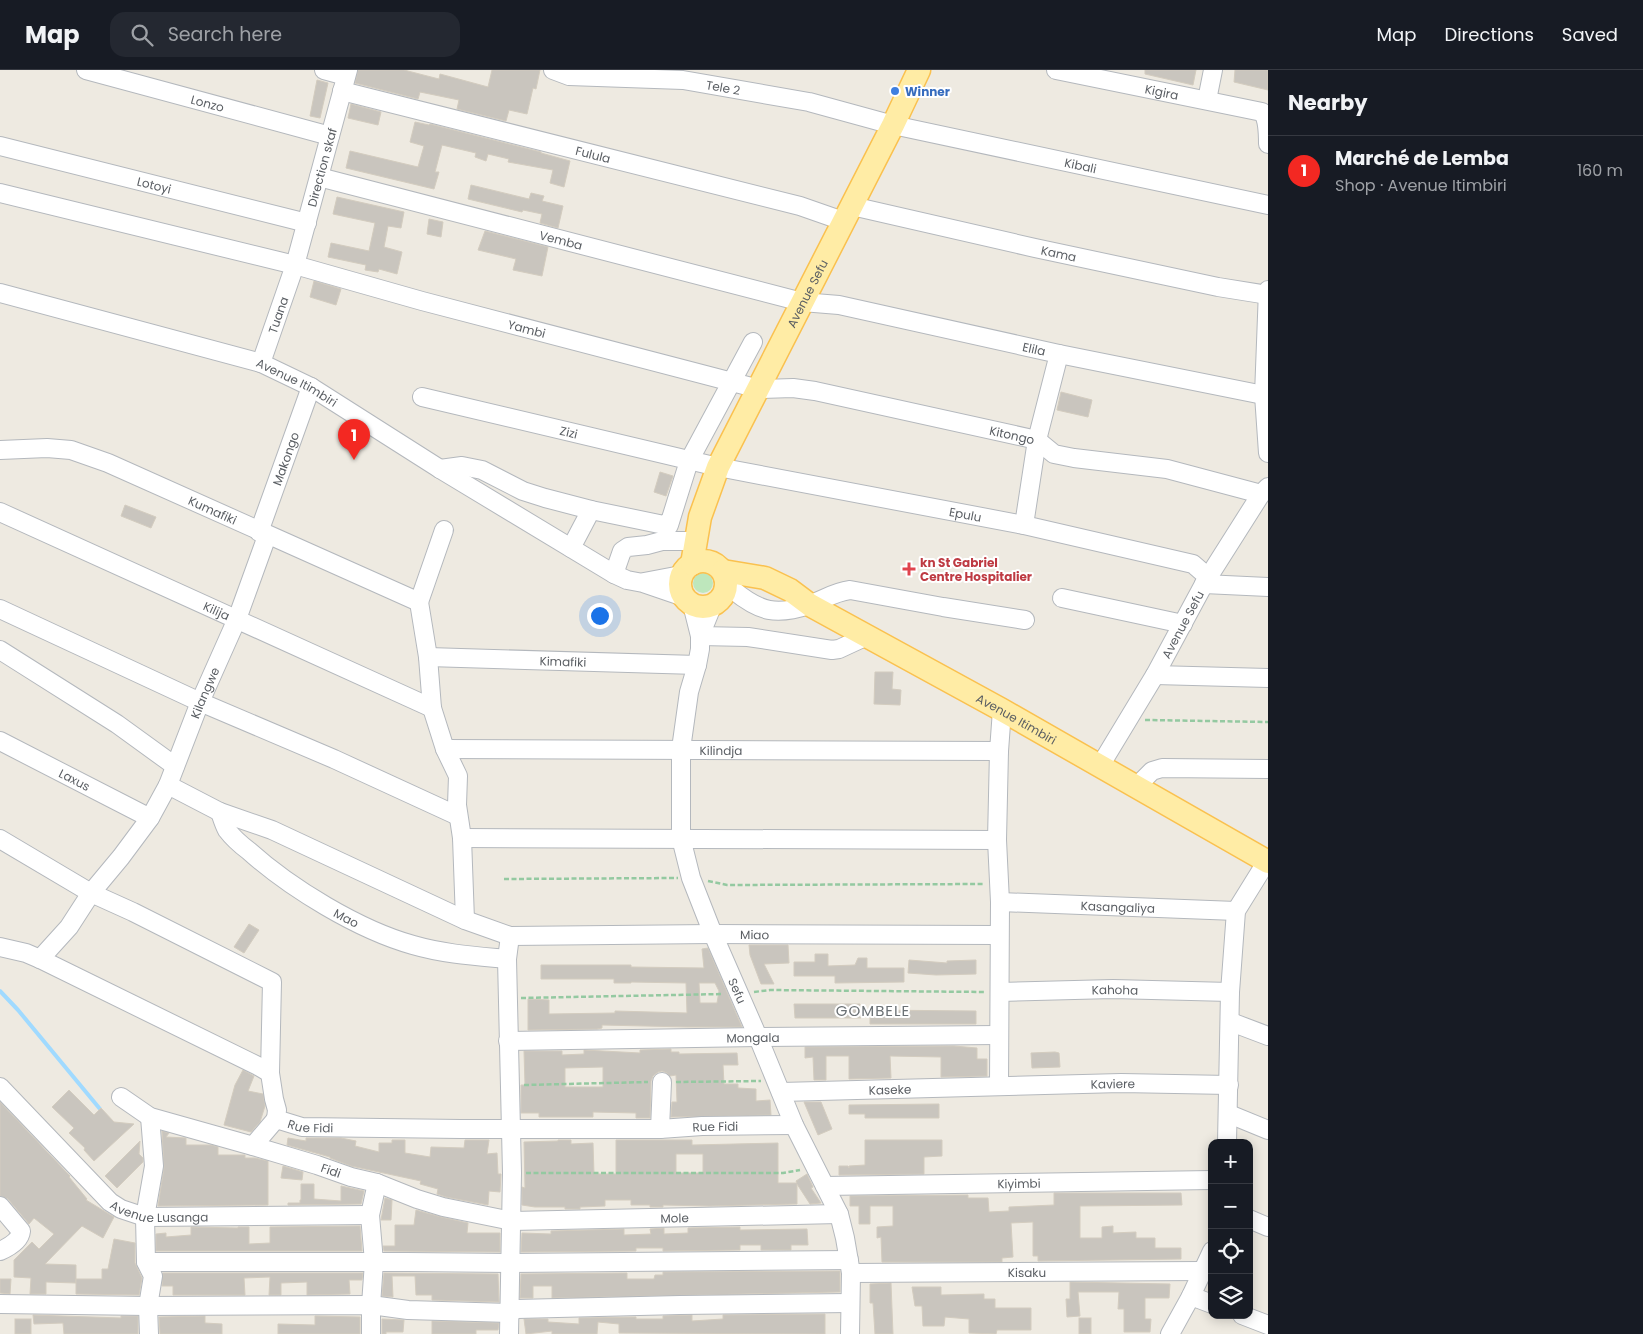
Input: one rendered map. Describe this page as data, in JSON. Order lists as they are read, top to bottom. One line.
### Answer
{"streets":{"main road":["Avenue Sefu","Avenue Itimbiri"],"street":["Tele 2","Kigira","Lonzo","Fulula","Kibali","Direction skaf","Lotoyi","Vemba","Kama","Tuana","Yambi","Elila","Zizi","Kitongo","Makongo","Kumafiki","Epulu","Kilija","Kimafiki","Kilangwe","Kilindja","Laxus","Kasangaliya","Mao","Miao","Kahoha","Sefu","Mongala","Kaviere","Kaseke","Rue Fidi","Fidi","Kiyimbi","Avenue Lusanga","Mole","Kisaku"]},"crossings":[["Tele 2","Kibali"],["Tele 2","Avenue Sefu"],["Lonzo","Direction skaf"],["Fulula","Direction skaf"],["Fulula","Kama"],["Fulula","Avenue Sefu"],["Kibali","Avenue Sefu"],["Direction skaf","Lotoyi"],["Direction skaf","Vemba"],["Direction skaf","Tuana"],["Direction skaf","Yambi"],["Vemba","Avenue Sefu"],["Vemba","Elila"],["Kama","Avenue Sefu"],["Avenue Sefu","Yambi"],["Avenue Sefu","Elila"],["Avenue Sefu","Avenue Itimbiri"],["Avenue Sefu","Zizi"],["Avenue Sefu","Kitongo"],["Avenue Sefu","Epulu"],["Avenue Sefu","Sefu"],["Tuana","Yambi"],["Tuana","Avenue Itimbiri"],["Yambi","Kitongo"],["Avenue Itimbiri","Makongo"],["Avenue Itimbiri","Sefu"],["Zizi","Epulu"],["Makongo","Kumafiki"],["Makongo","Kilija"],["Makongo","Kilangwe"],["Kilija","Kilangwe"],["Kimafiki","Sefu"],["Kilangwe","Laxus"],["Kilangwe","Rue Fidi"],["Kilindja","Sefu"],["Miao","Sefu"],["Sefu","Mongala"],["Sefu","Kaseke"],["Sefu","Rue Fidi"],["Sefu","Kiyimbi"],["Sefu","Mole"],["Sefu","Kisaku"],["Kaviere","Kaseke"],["Fidi","Mole"]],"districts":["GOMBELE"],"places":{"other":["Winner"],"health":["kn St Gabriel Centre Hospitalier"]},"page":{"header":"Map","search":"Search here","nav":["Map","Directions","Saved"],"heading":"Nearby","list":[{"mark":"1","name":"Marché de Lemba","note":"Shop · Avenue Itimbiri","value":"160 m"}],"pins":"1","map_buttons":["+","−"]}}
